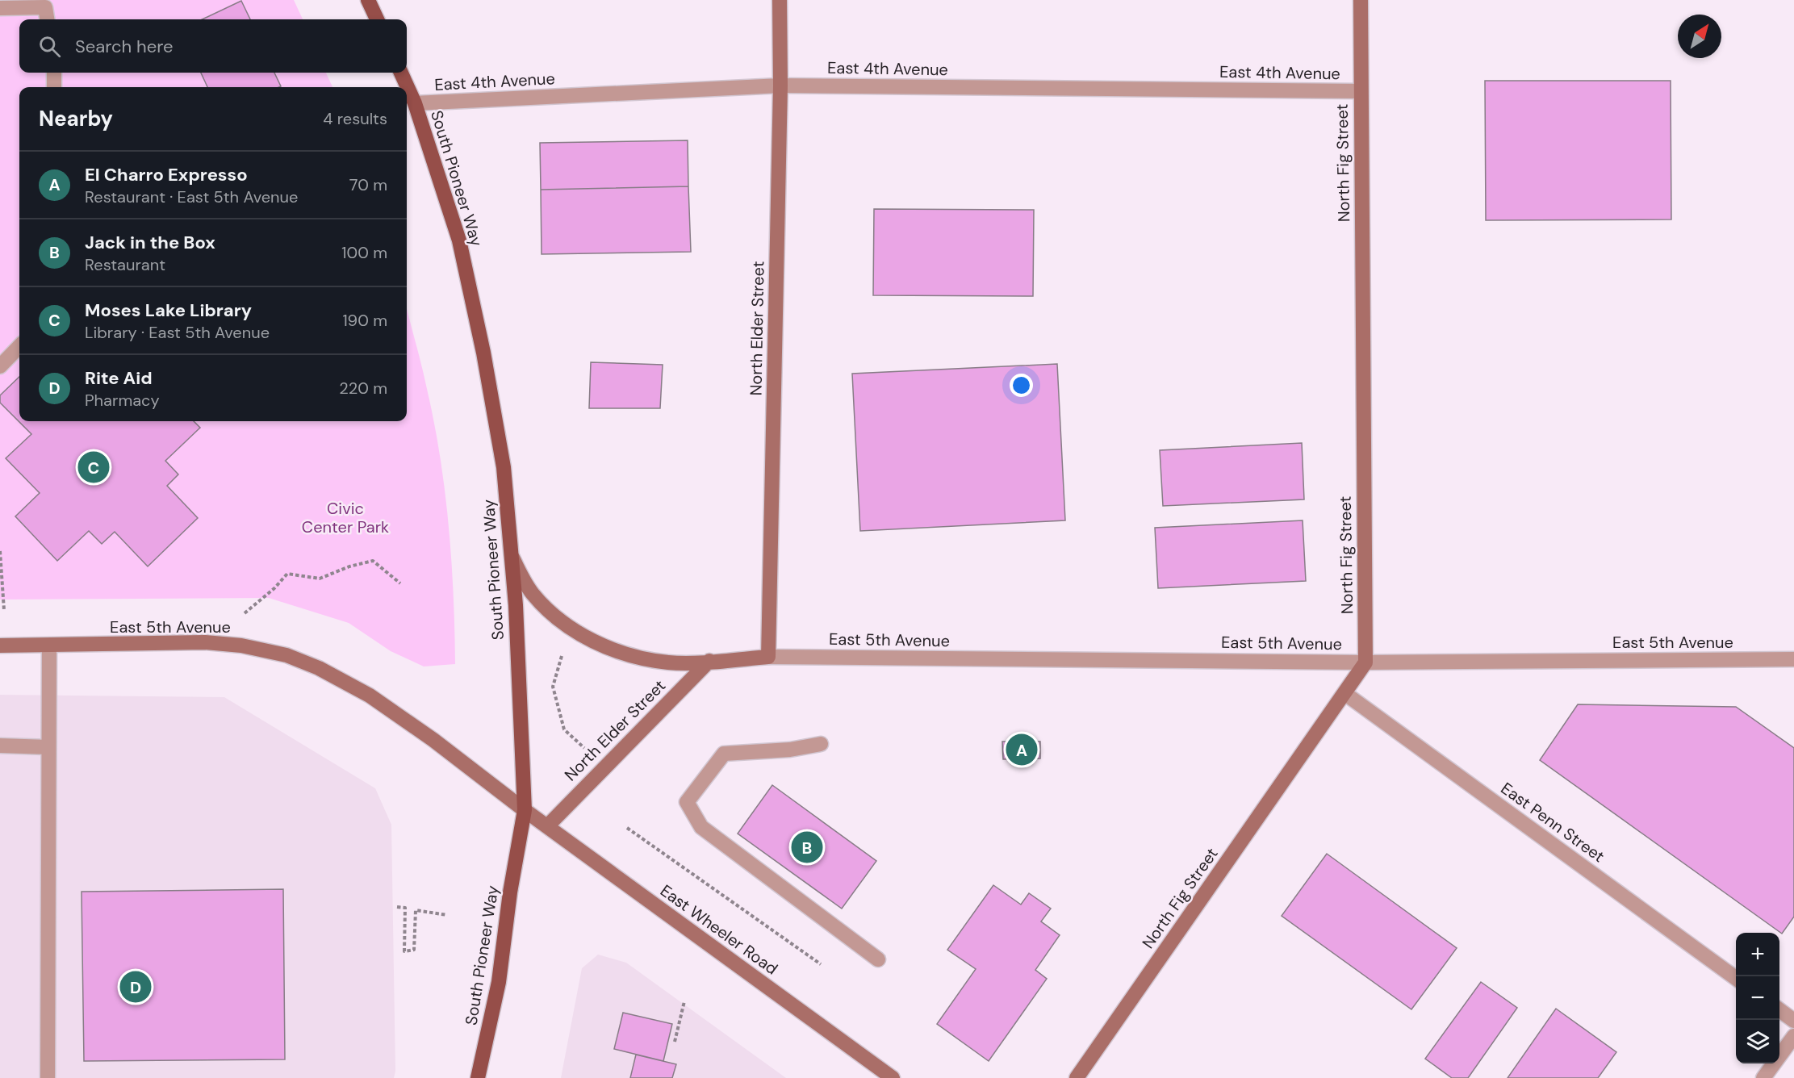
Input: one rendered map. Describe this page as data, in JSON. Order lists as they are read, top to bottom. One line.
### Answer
{"streets":{"main road":["South Pioneer Way"],"street":["East 4th Avenue","North Fig Street","North Elder Street","East 5th Avenue","East Penn Street","East Wheeler Road"]},"crossings":[["East 4th Avenue","North Fig Street"],["East 4th Avenue","South Pioneer Way"],["East 4th Avenue","North Elder Street"],["North Fig Street","East 5th Avenue"],["North Fig Street","East Penn Street"],["South Pioneer Way","East 5th Avenue"],["South Pioneer Way","East Wheeler Road"],["North Elder Street","East 5th Avenue"],["North Elder Street","East Wheeler Road"],["East 5th Avenue","East Wheeler Road"]],"parks":["Civic Center Park"],"north":"top right","page":{"search":"Search here","heading":["Nearby","4 results"],"list":[{"mark":"A","name":"El Charro Expresso","note":"Restaurant · East 5th Avenue","value":"70 m"},{"mark":"B","name":"Jack in the Box","note":"Restaurant","value":"100 m"},{"mark":"C","name":"Moses Lake Library","note":"Library · East 5th Avenue","value":"190 m"},{"mark":"D","name":"Rite Aid","note":"Pharmacy","value":"220 m"}],"pins":["C","A","B","D"],"map_buttons":["+","−"]}}
